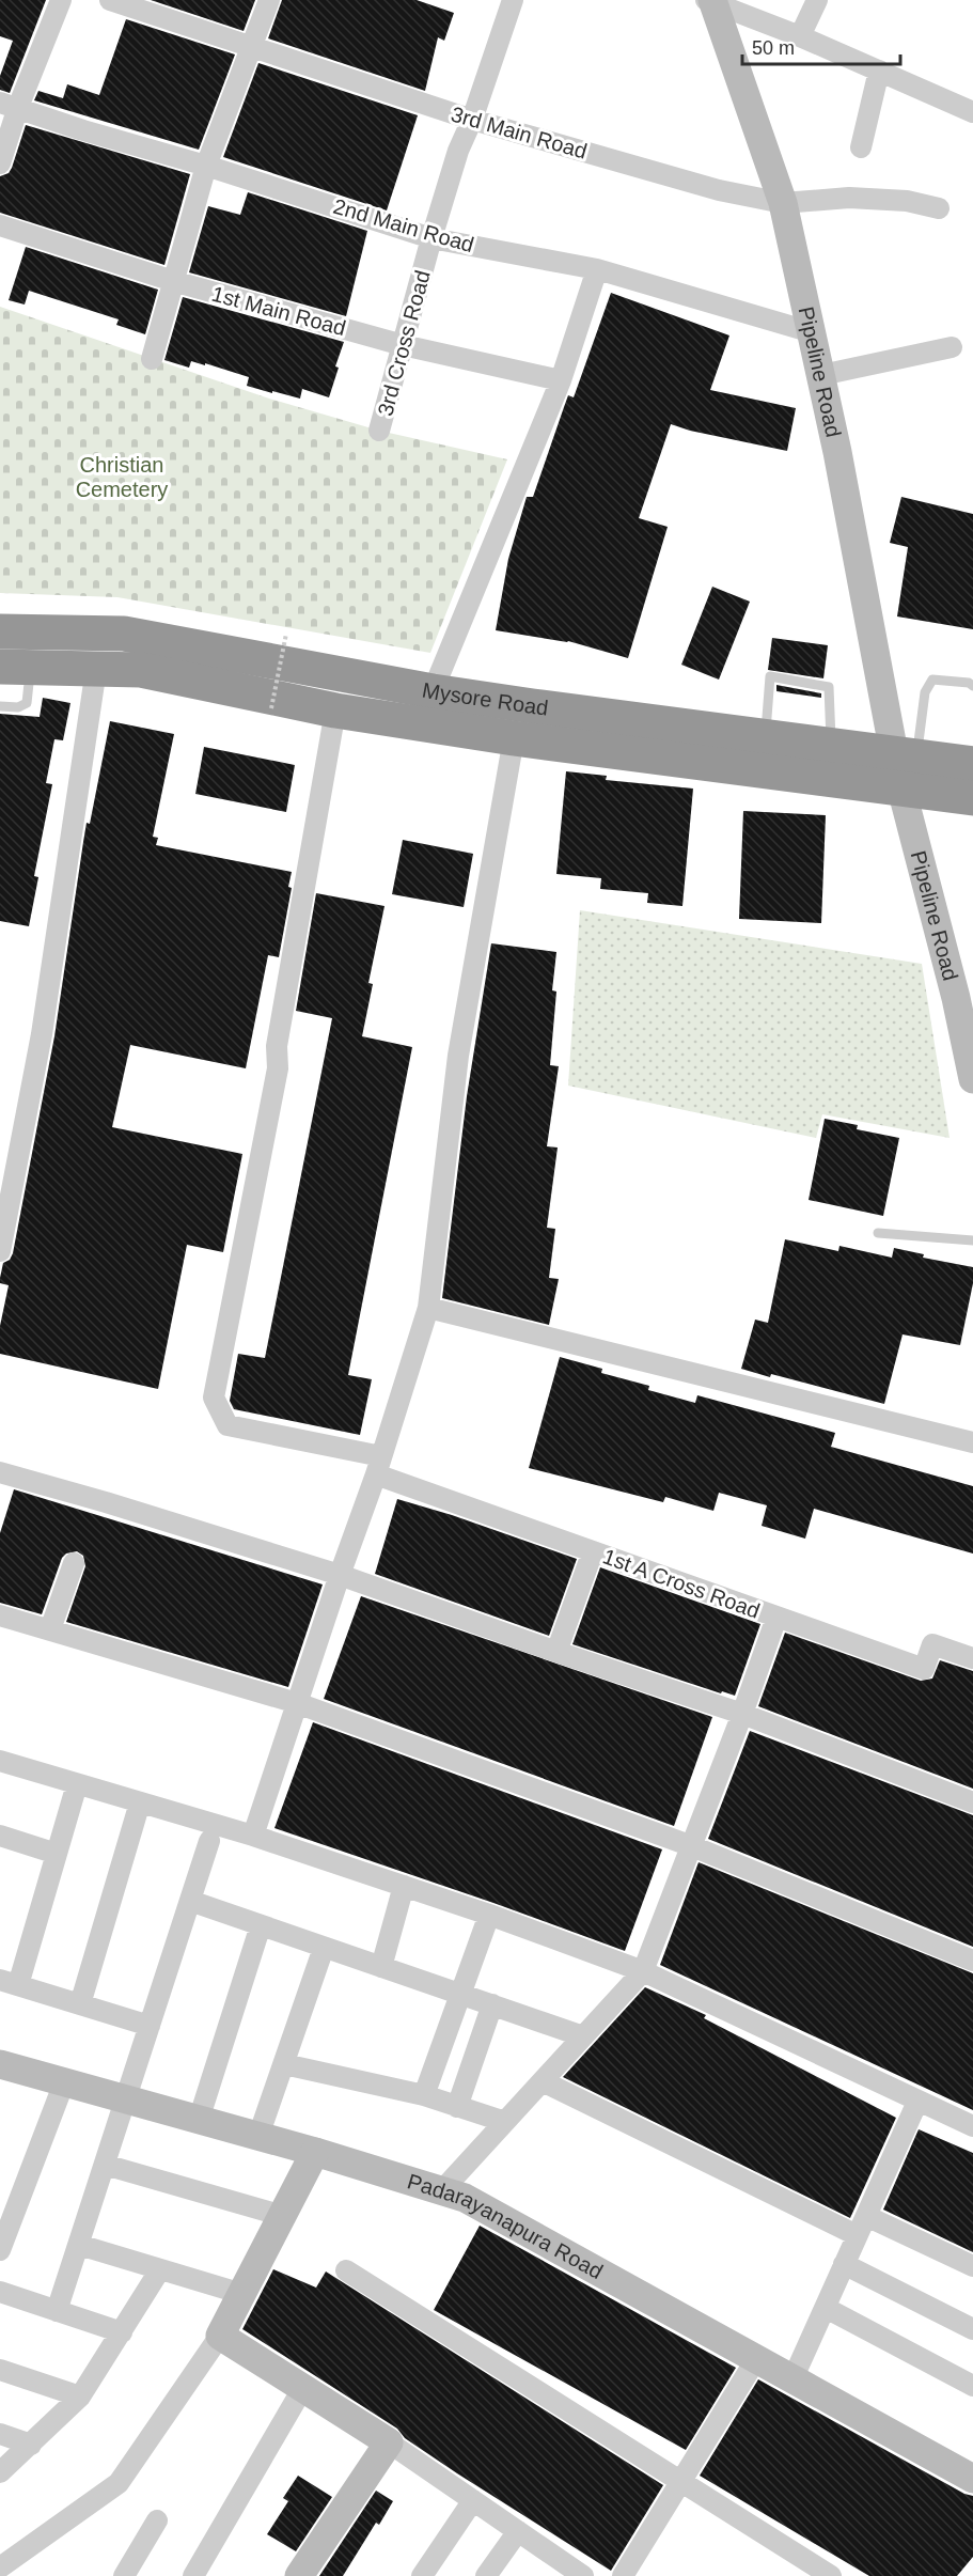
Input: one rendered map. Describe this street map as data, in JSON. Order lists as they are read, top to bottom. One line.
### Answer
{"streets":{"highway":["Mysore Road"],"street":["3rd Main Road","2nd Main Road","1st Main Road","3rd Cross Road","Pipeline Road","1st A Cross Road","Padarayanapura Road"]},"crossings":[["3rd Main Road","3rd Cross Road"],["3rd Main Road","Pipeline Road"],["2nd Main Road","3rd Cross Road"],["2nd Main Road","Pipeline Road"],["1st Main Road","3rd Cross Road"],["Pipeline Road","Mysore Road"],["Mysore Road","1st A Cross Road"]],"parks":["Christian Cemetery"],"scale_bar":"50 m"}
